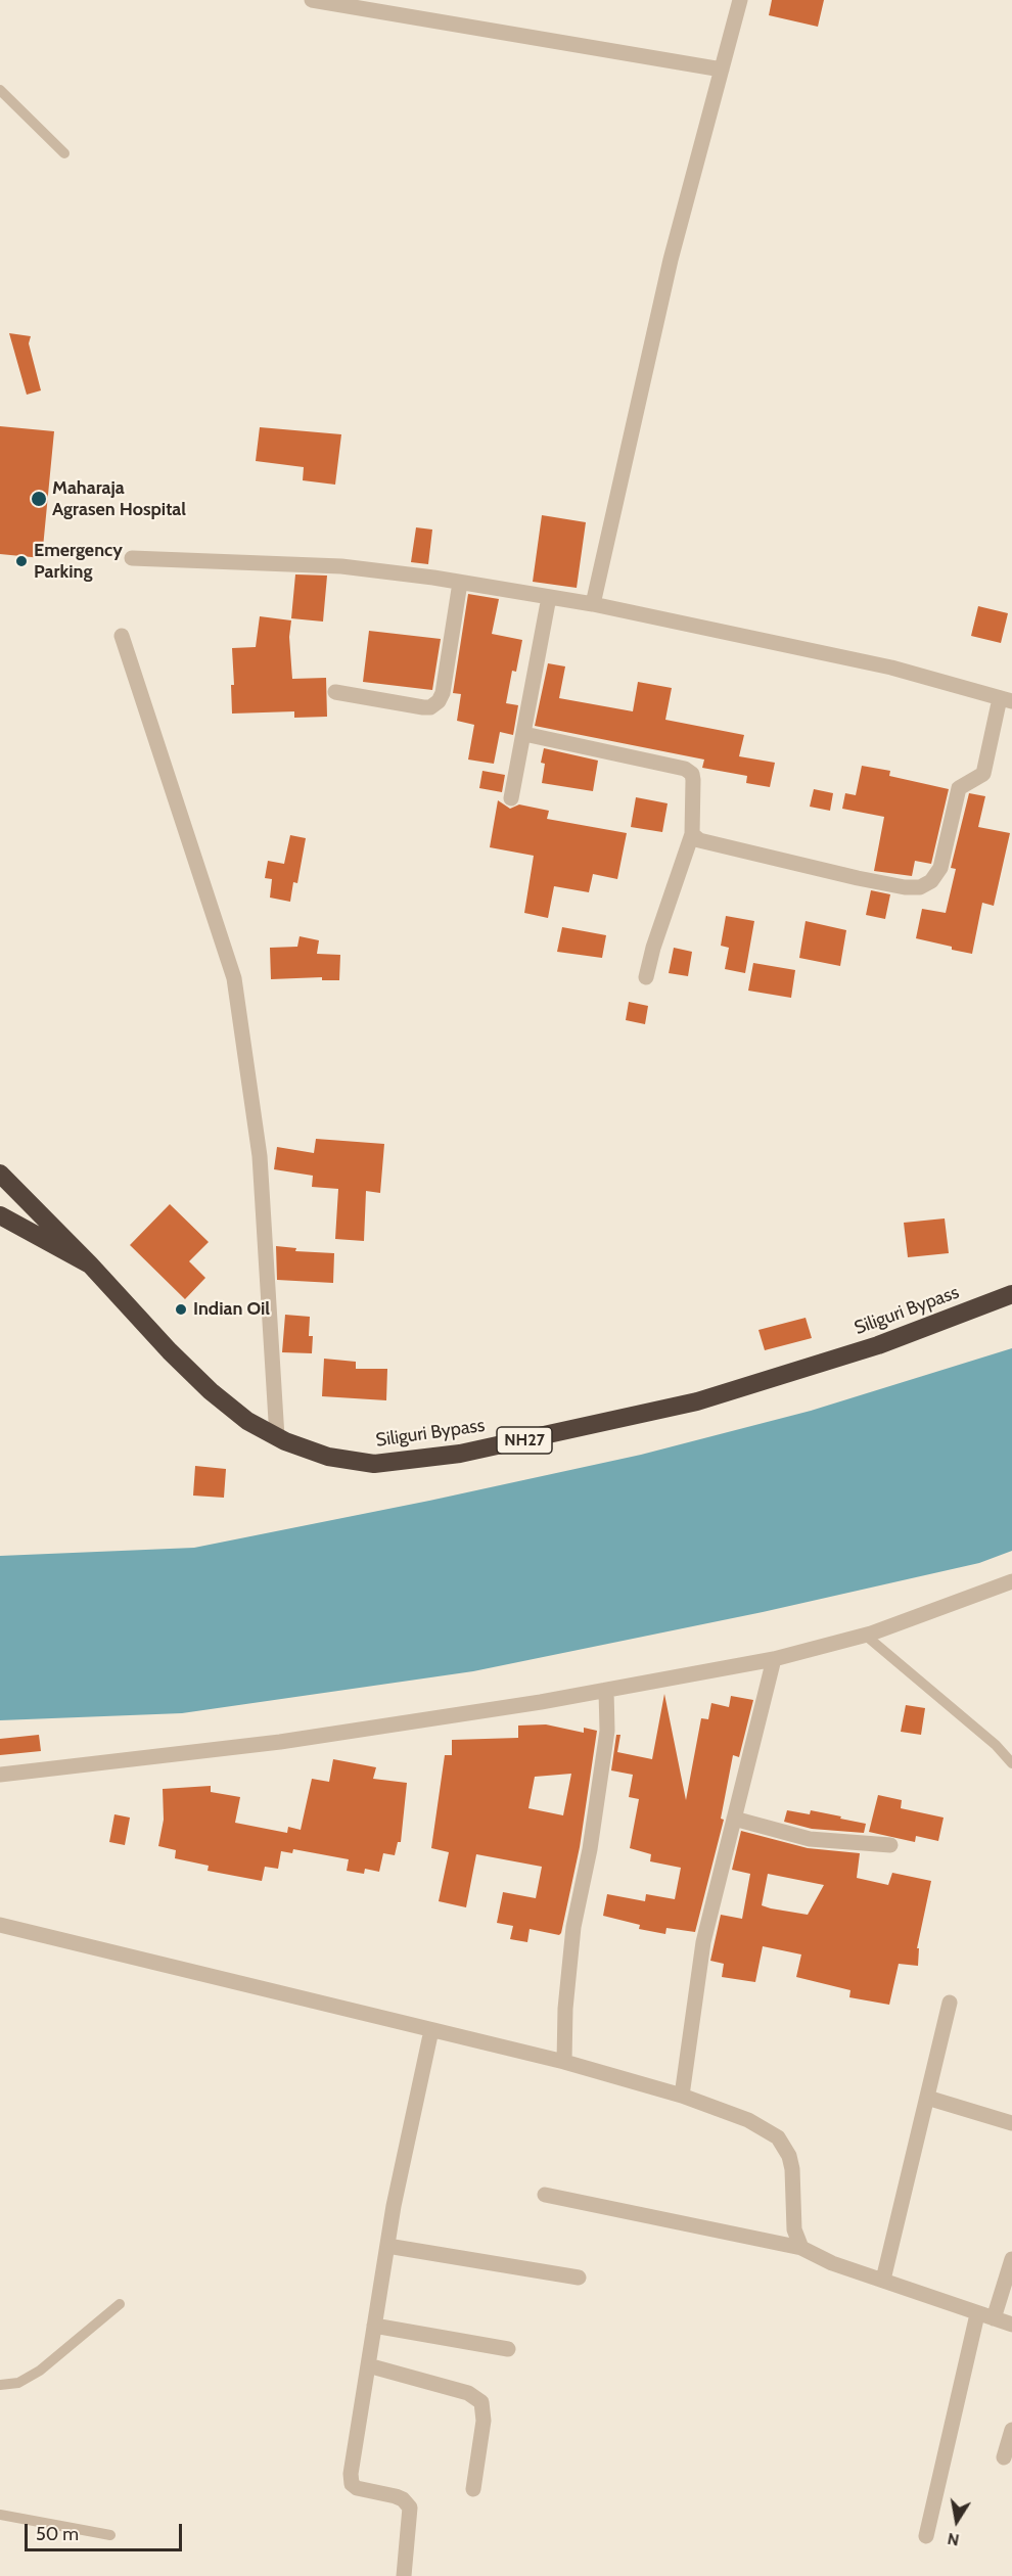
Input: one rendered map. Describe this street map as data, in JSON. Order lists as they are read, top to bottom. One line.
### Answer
{"streets":{"highway":["Siliguri Bypass","NH27"]},"crossings":[["Siliguri Bypass","NH27"]],"places":["Maharaja Agrasen Hospital","Emergency Parking","Indian Oil"],"scale_bar":"50 m","north":"bottom"}
